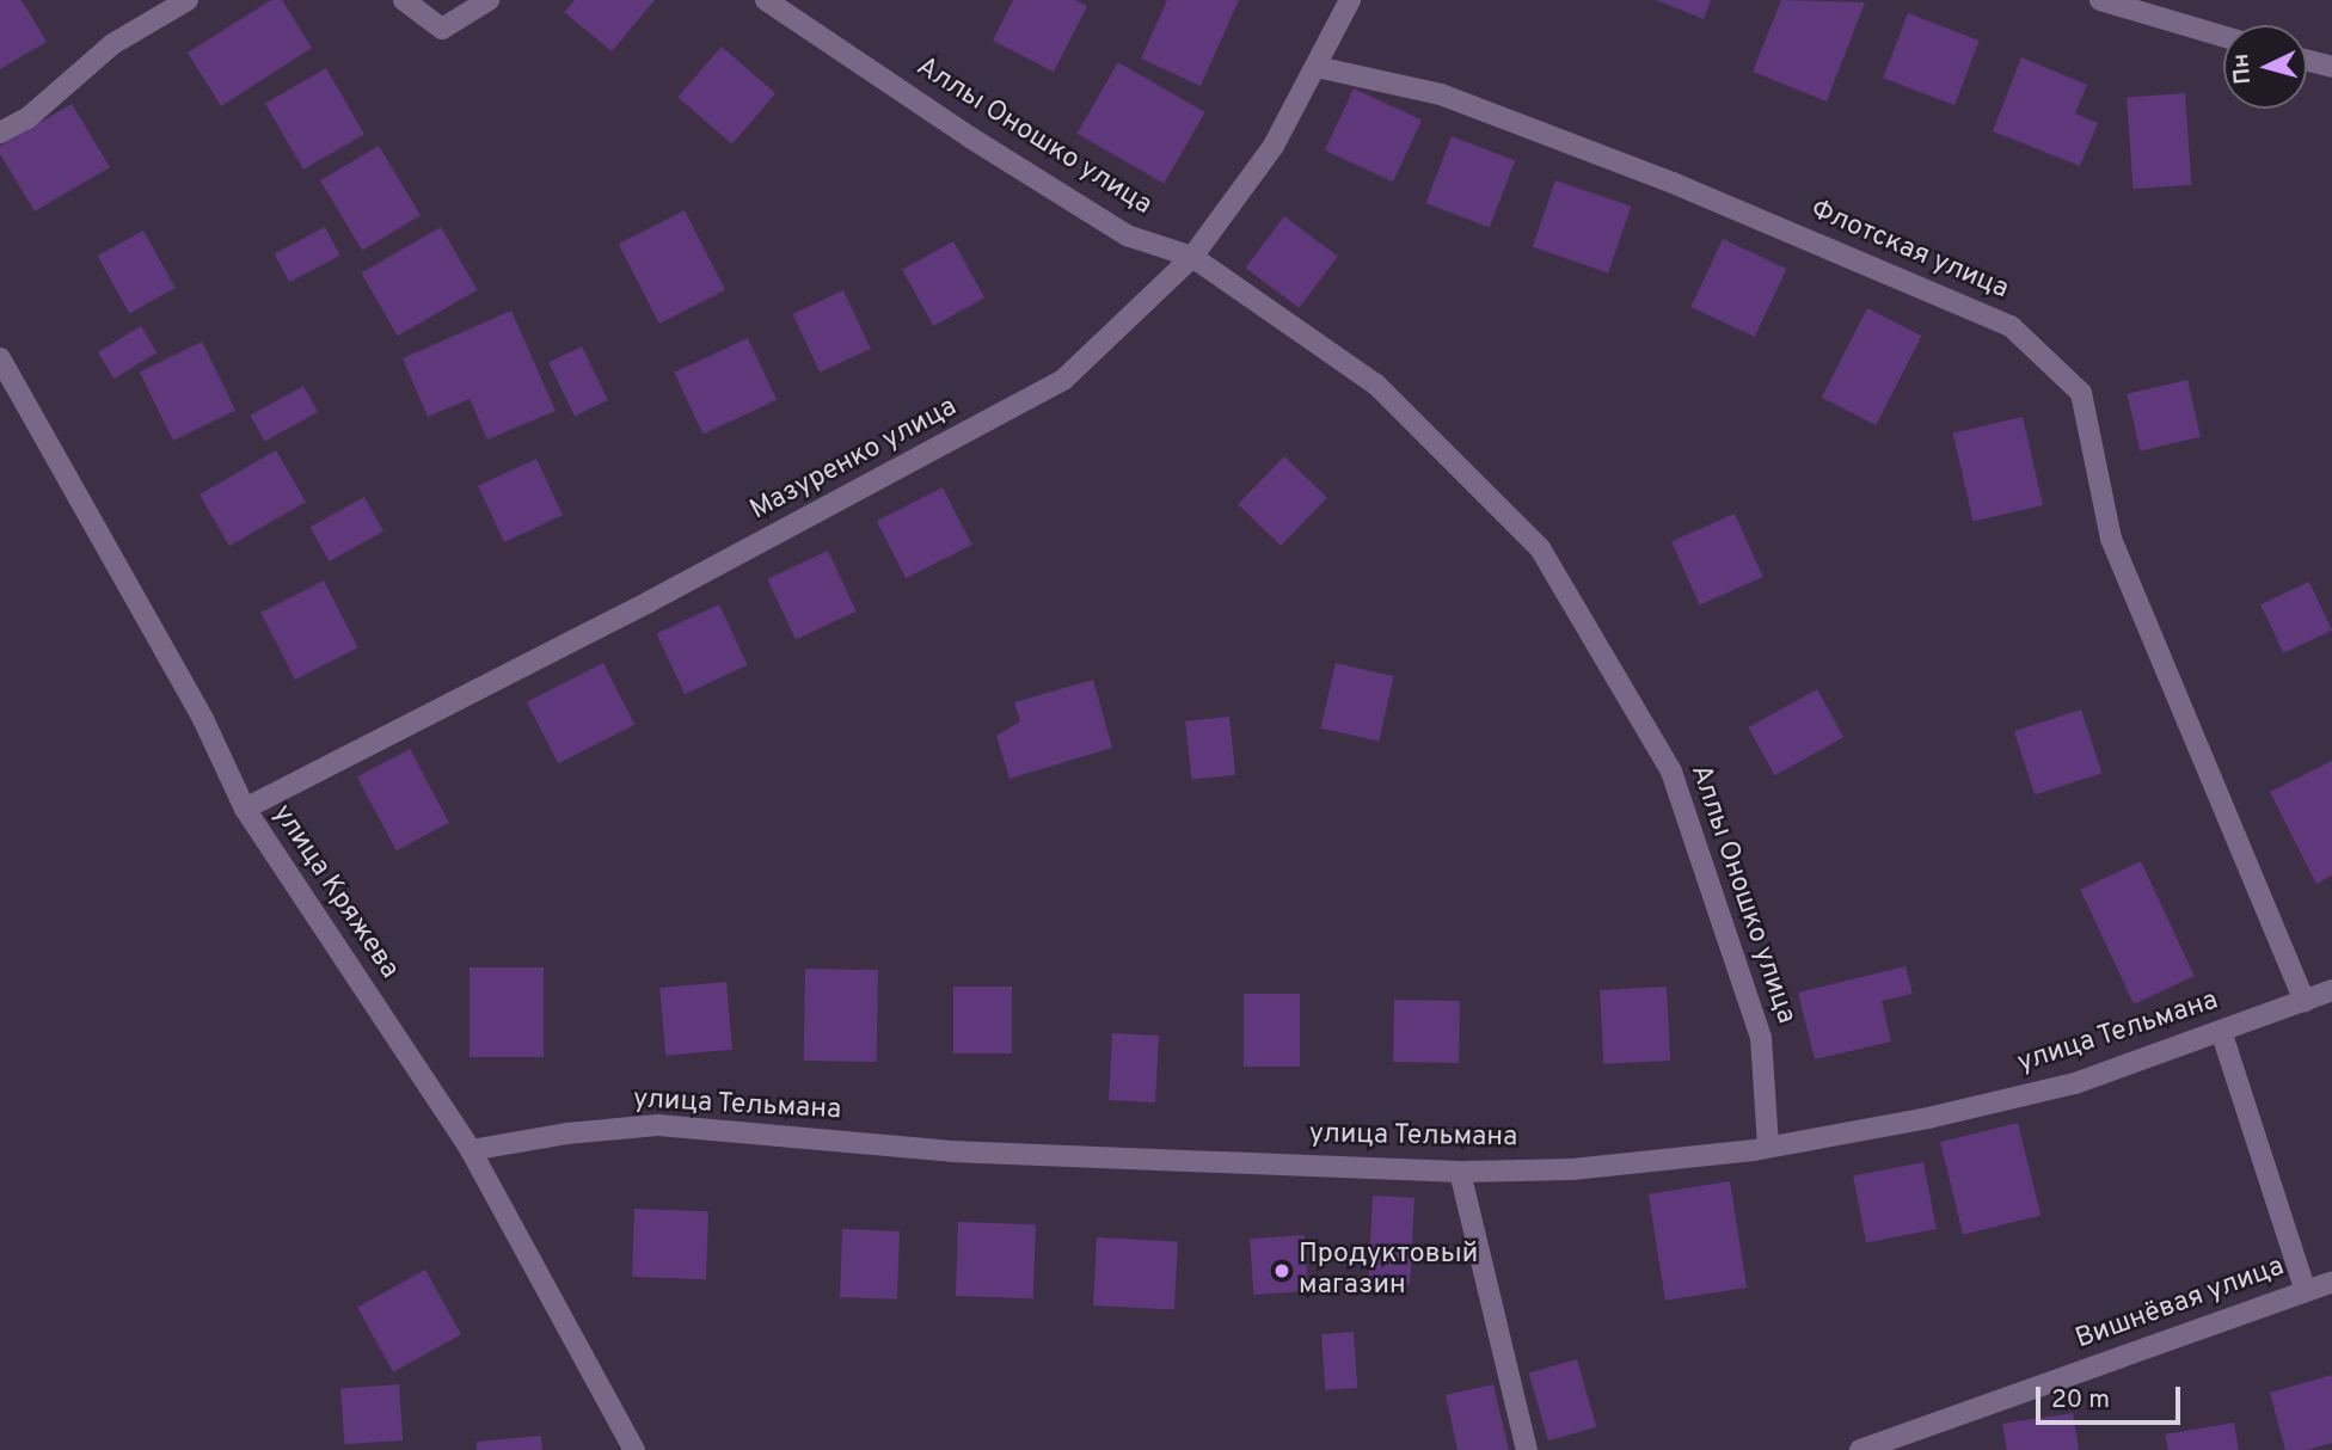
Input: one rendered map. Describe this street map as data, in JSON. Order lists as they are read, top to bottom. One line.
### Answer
{"streets":{"street":["Аллы Оношко улица","Флотская улица","Мазуренко улица","улица Кряжева","улица Тельмана","Вишнёвая улица"]},"crossings":[["Аллы Оношко улица","Мазуренко улица"],["Аллы Оношко улица","улица Тельмана"],["Флотская улица","Мазуренко улица"],["Флотская улица","улица Тельмана"],["Мазуренко улица","улица Кряжева"],["улица Кряжева","улица Тельмана"]],"places":["Продуктовый магазин"],"scale_bar":"20 m","north":"left"}
